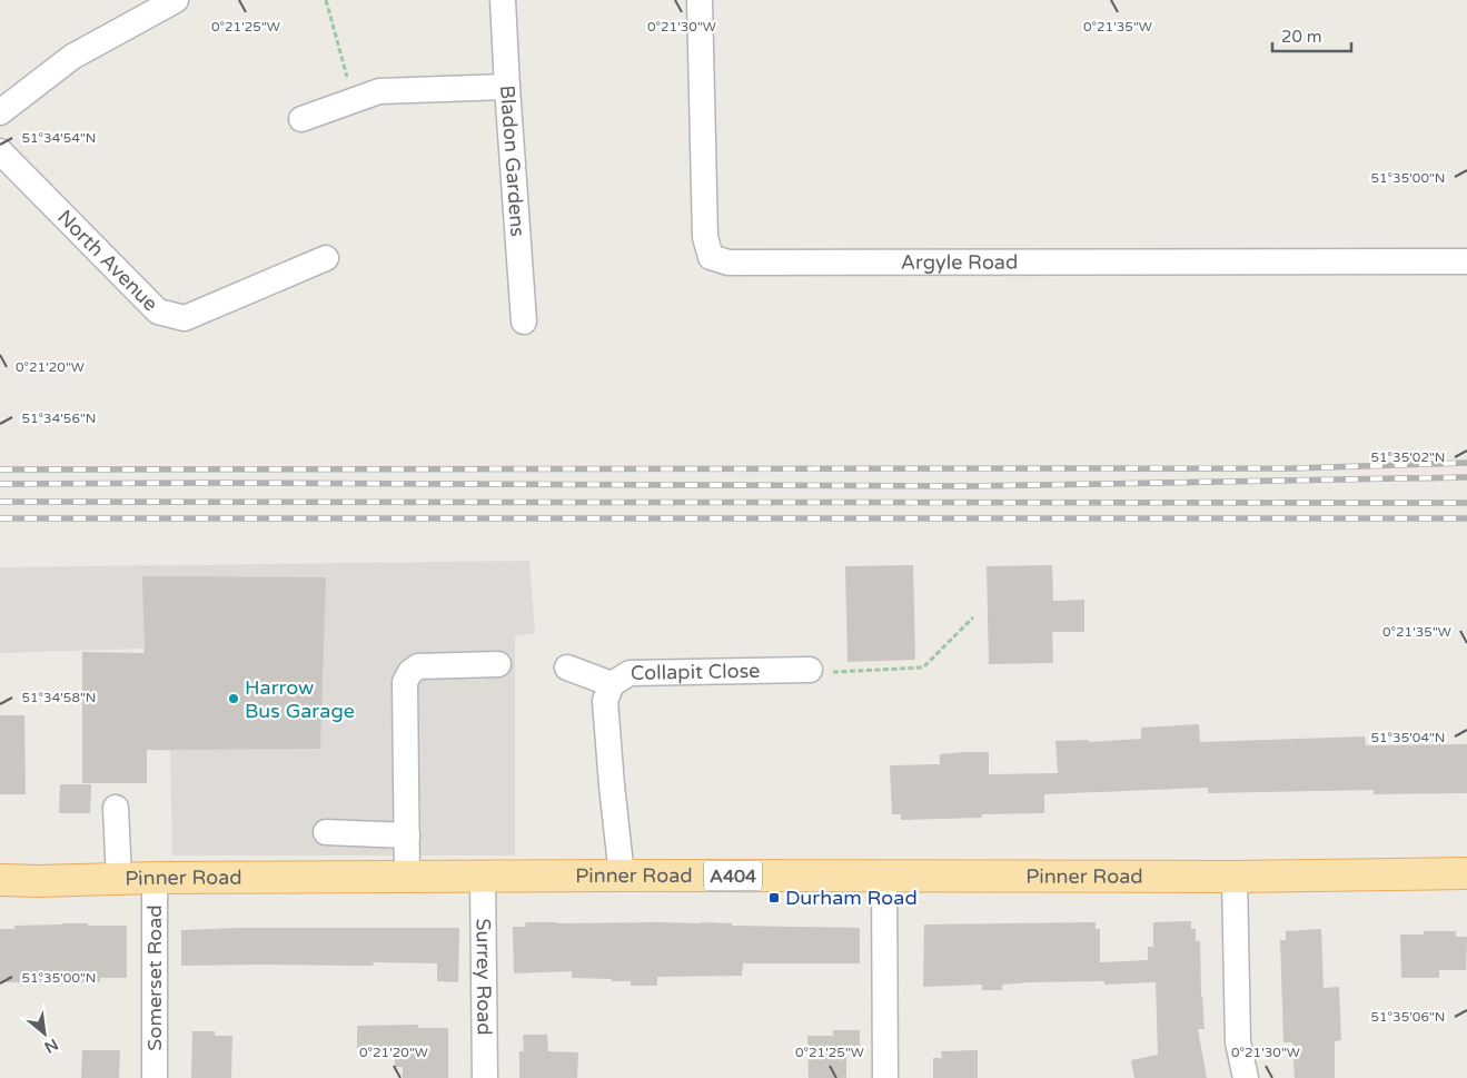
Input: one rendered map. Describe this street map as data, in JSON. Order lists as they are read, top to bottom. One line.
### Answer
{"streets":{"main road":["Pinner Road","A404"],"street":["Bladon Gardens","North Avenue","Argyle Road","Collapit Close","Surrey Road","Somerset Road"]},"crossings":[["Collapit Close","Pinner Road"],["Pinner Road","Surrey Road"],["Pinner Road","Somerset Road"]],"places":{"other":["Harrow Bus Garage"],"transit":["Durham Road"]},"scale_bar":"20 m","north":"bottom right","coordinates":["0°21'25\"W","0°21'30\"W","0°21'35\"W","51°34'54\"N","51°35'00\"N","0°21'20\"W","51°34'56\"N","51°35'02\"N","51°34'58\"N","51°35'04\"N","51°35'06\"N"]}
